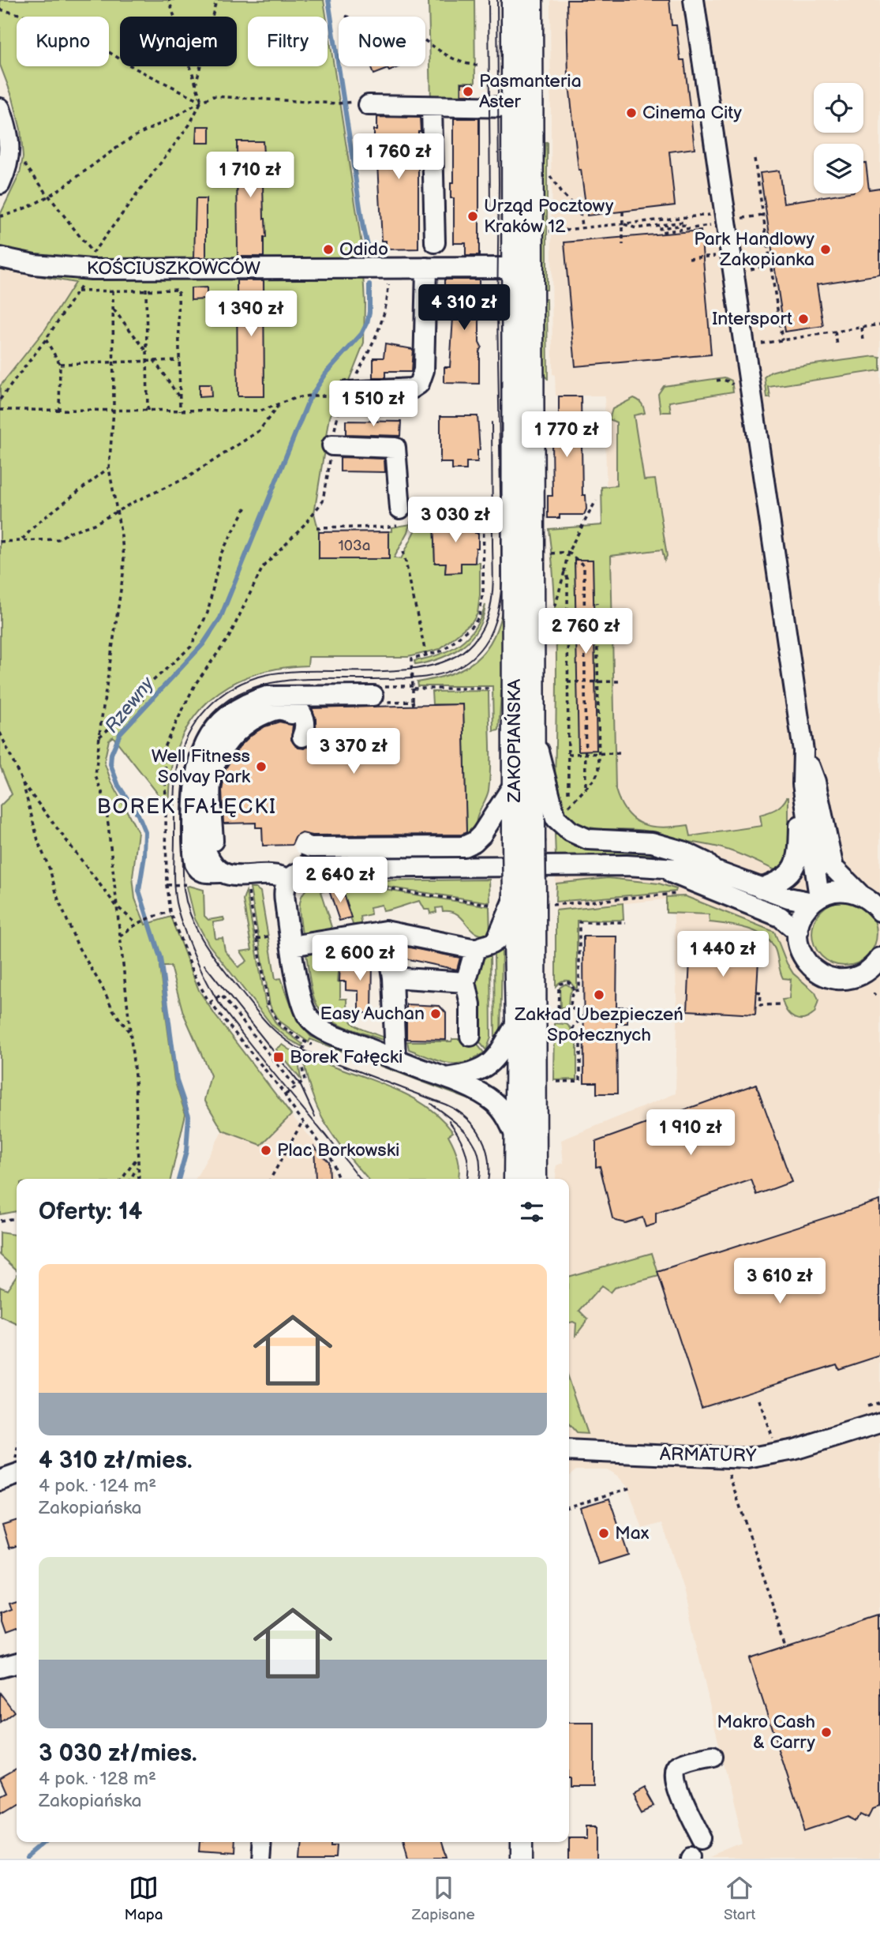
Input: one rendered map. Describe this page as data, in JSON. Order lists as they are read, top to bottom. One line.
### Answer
{"streets":{"main road":["ZAKOPIAŃSKA"],"street":["KOŚCIUSZKOWCÓW","ARMATURY"]},"crossings":[["KOŚCIUSZKOWCÓW","ZAKOPIAŃSKA"]],"districts":["BOREK FAŁĘCKI"],"water":["Rzewny"],"places":{"other":["Pasmanteria Aster","Cinema City","Urząd Pocztowy Kraków 12","Odido","Park Handlowy Zakopianka","Intersport","Well Fitness Solvay Park","Zakład Ubezpieczeń Społecznych","Easy Auchan","Plac Borkowski","Max","Makro Cash & Carry"],"transit":["Borek Fałęcki"]},"house_numbers":["103a"],"page":{"chip":["Kupno","Wynajem","Filtry","Nowe"],"price":["1 760 zł","1 710 zł","4 310 zł","1 390 zł","1 510 zł","1 770 zł","3 030 zł","2 760 zł","3 370 zł","2 640 zł","1 440 zł","2 600 zł","1 910 zł","3 610 zł"],"heading":"Oferty: 14","list":[{"name":"4 310 zł/mies.","note":"4 pok. · 124 m² · Zakopiańska"},{"name":"3 030 zł/mies.","note":"4 pok. · 128 m² · Zakopiańska"}],"tabs":["Mapa","Zapisane","Start"]}}
